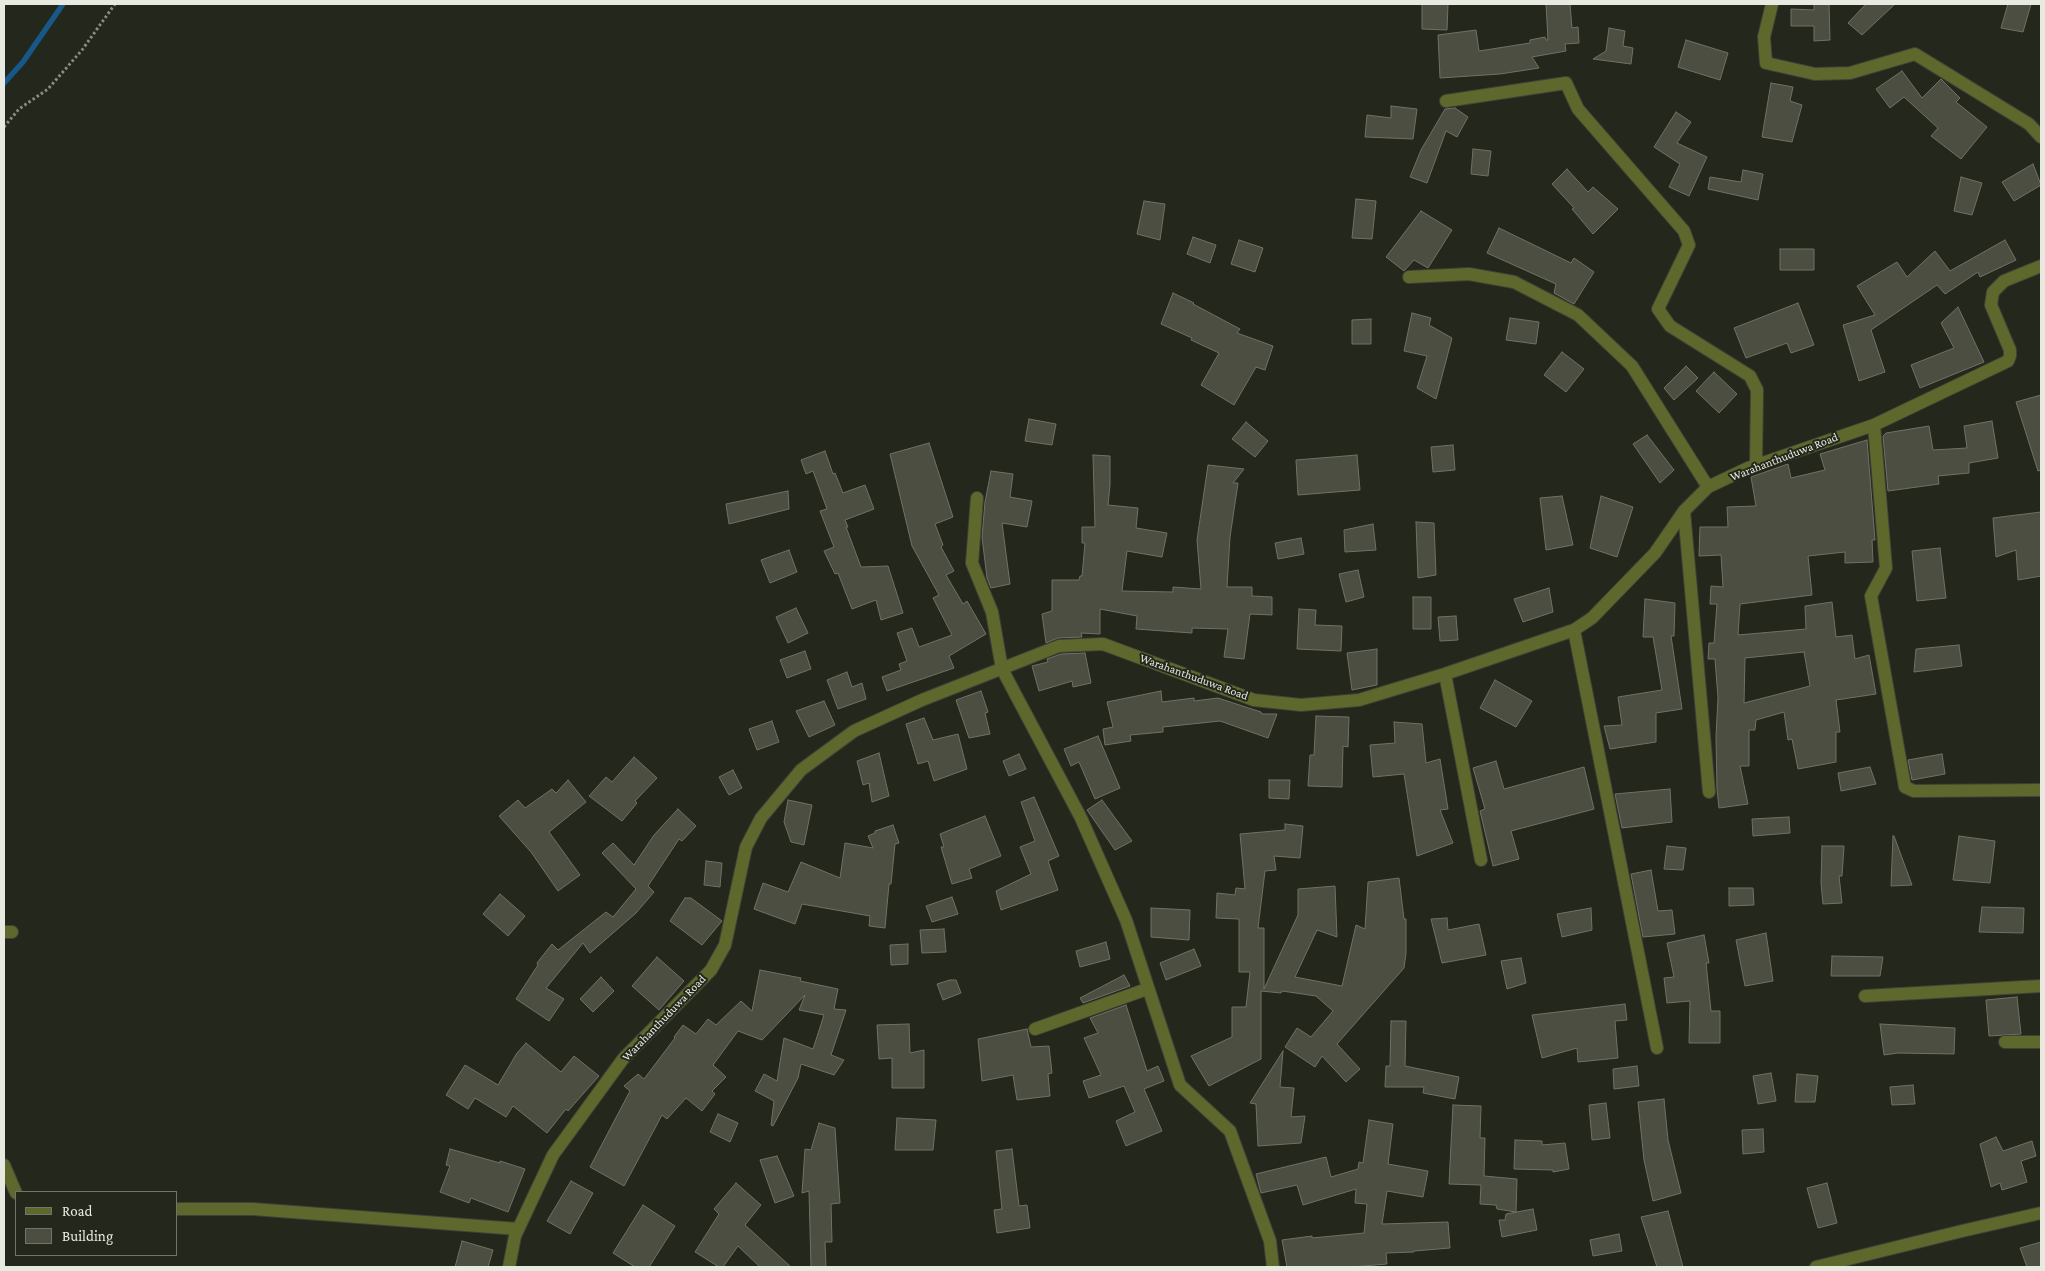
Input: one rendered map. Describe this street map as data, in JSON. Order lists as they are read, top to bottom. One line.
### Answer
{"streets":{"street":["Warahanthuduwa Road"]},"legend":["Road","Building"]}
